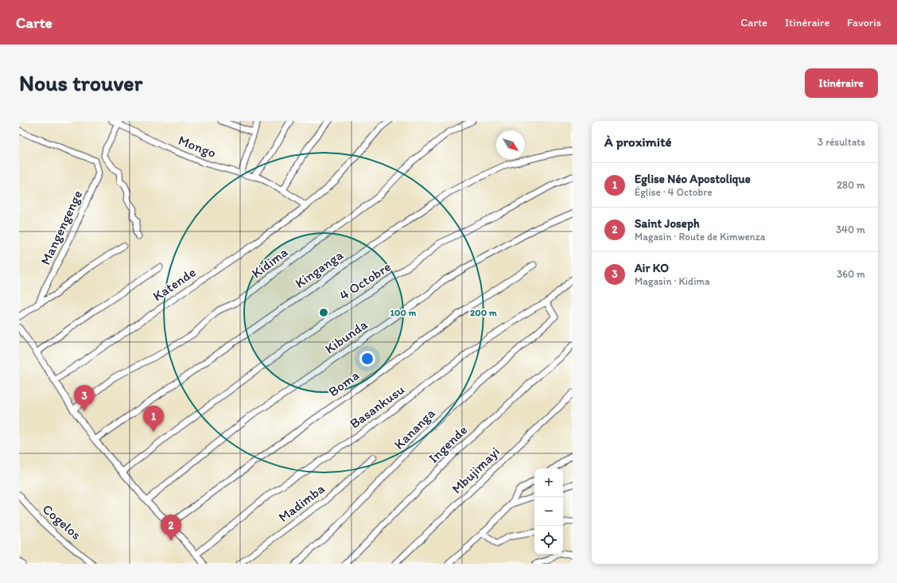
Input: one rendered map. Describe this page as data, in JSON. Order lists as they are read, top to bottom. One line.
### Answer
{"streets":{"street":["Mongo","Mangengenge","Kidima","Kinganga","4 Octobre","Katende","Kibunda","Boma","Basankusu","Kananga","Ingende","Mbujimayi","Madimba","Cogelos"]},"crossings":[["Basankusu","Kananga"]],"north":"bottom right","page":{"header":"Carte","nav":["Carte","Itinéraire","Favoris"],"buttons":"Itinéraire","title":"Nous trouver","heading":["À proximité","3 résultats"],"list":[{"mark":"1","name":"Eglise Néo Apostolique","note":"Église · 4 Octobre","value":"280 m"},{"mark":"2","name":"Saint Joseph","note":"Magasin · Route de Kimwenza","value":"340 m"},{"mark":"3","name":"Air KO","note":"Magasin · Kidima","value":"360 m"}],"pins":["3","1","2"],"map_buttons":["+","−"]},"rings":["100 m","200 m"]}
